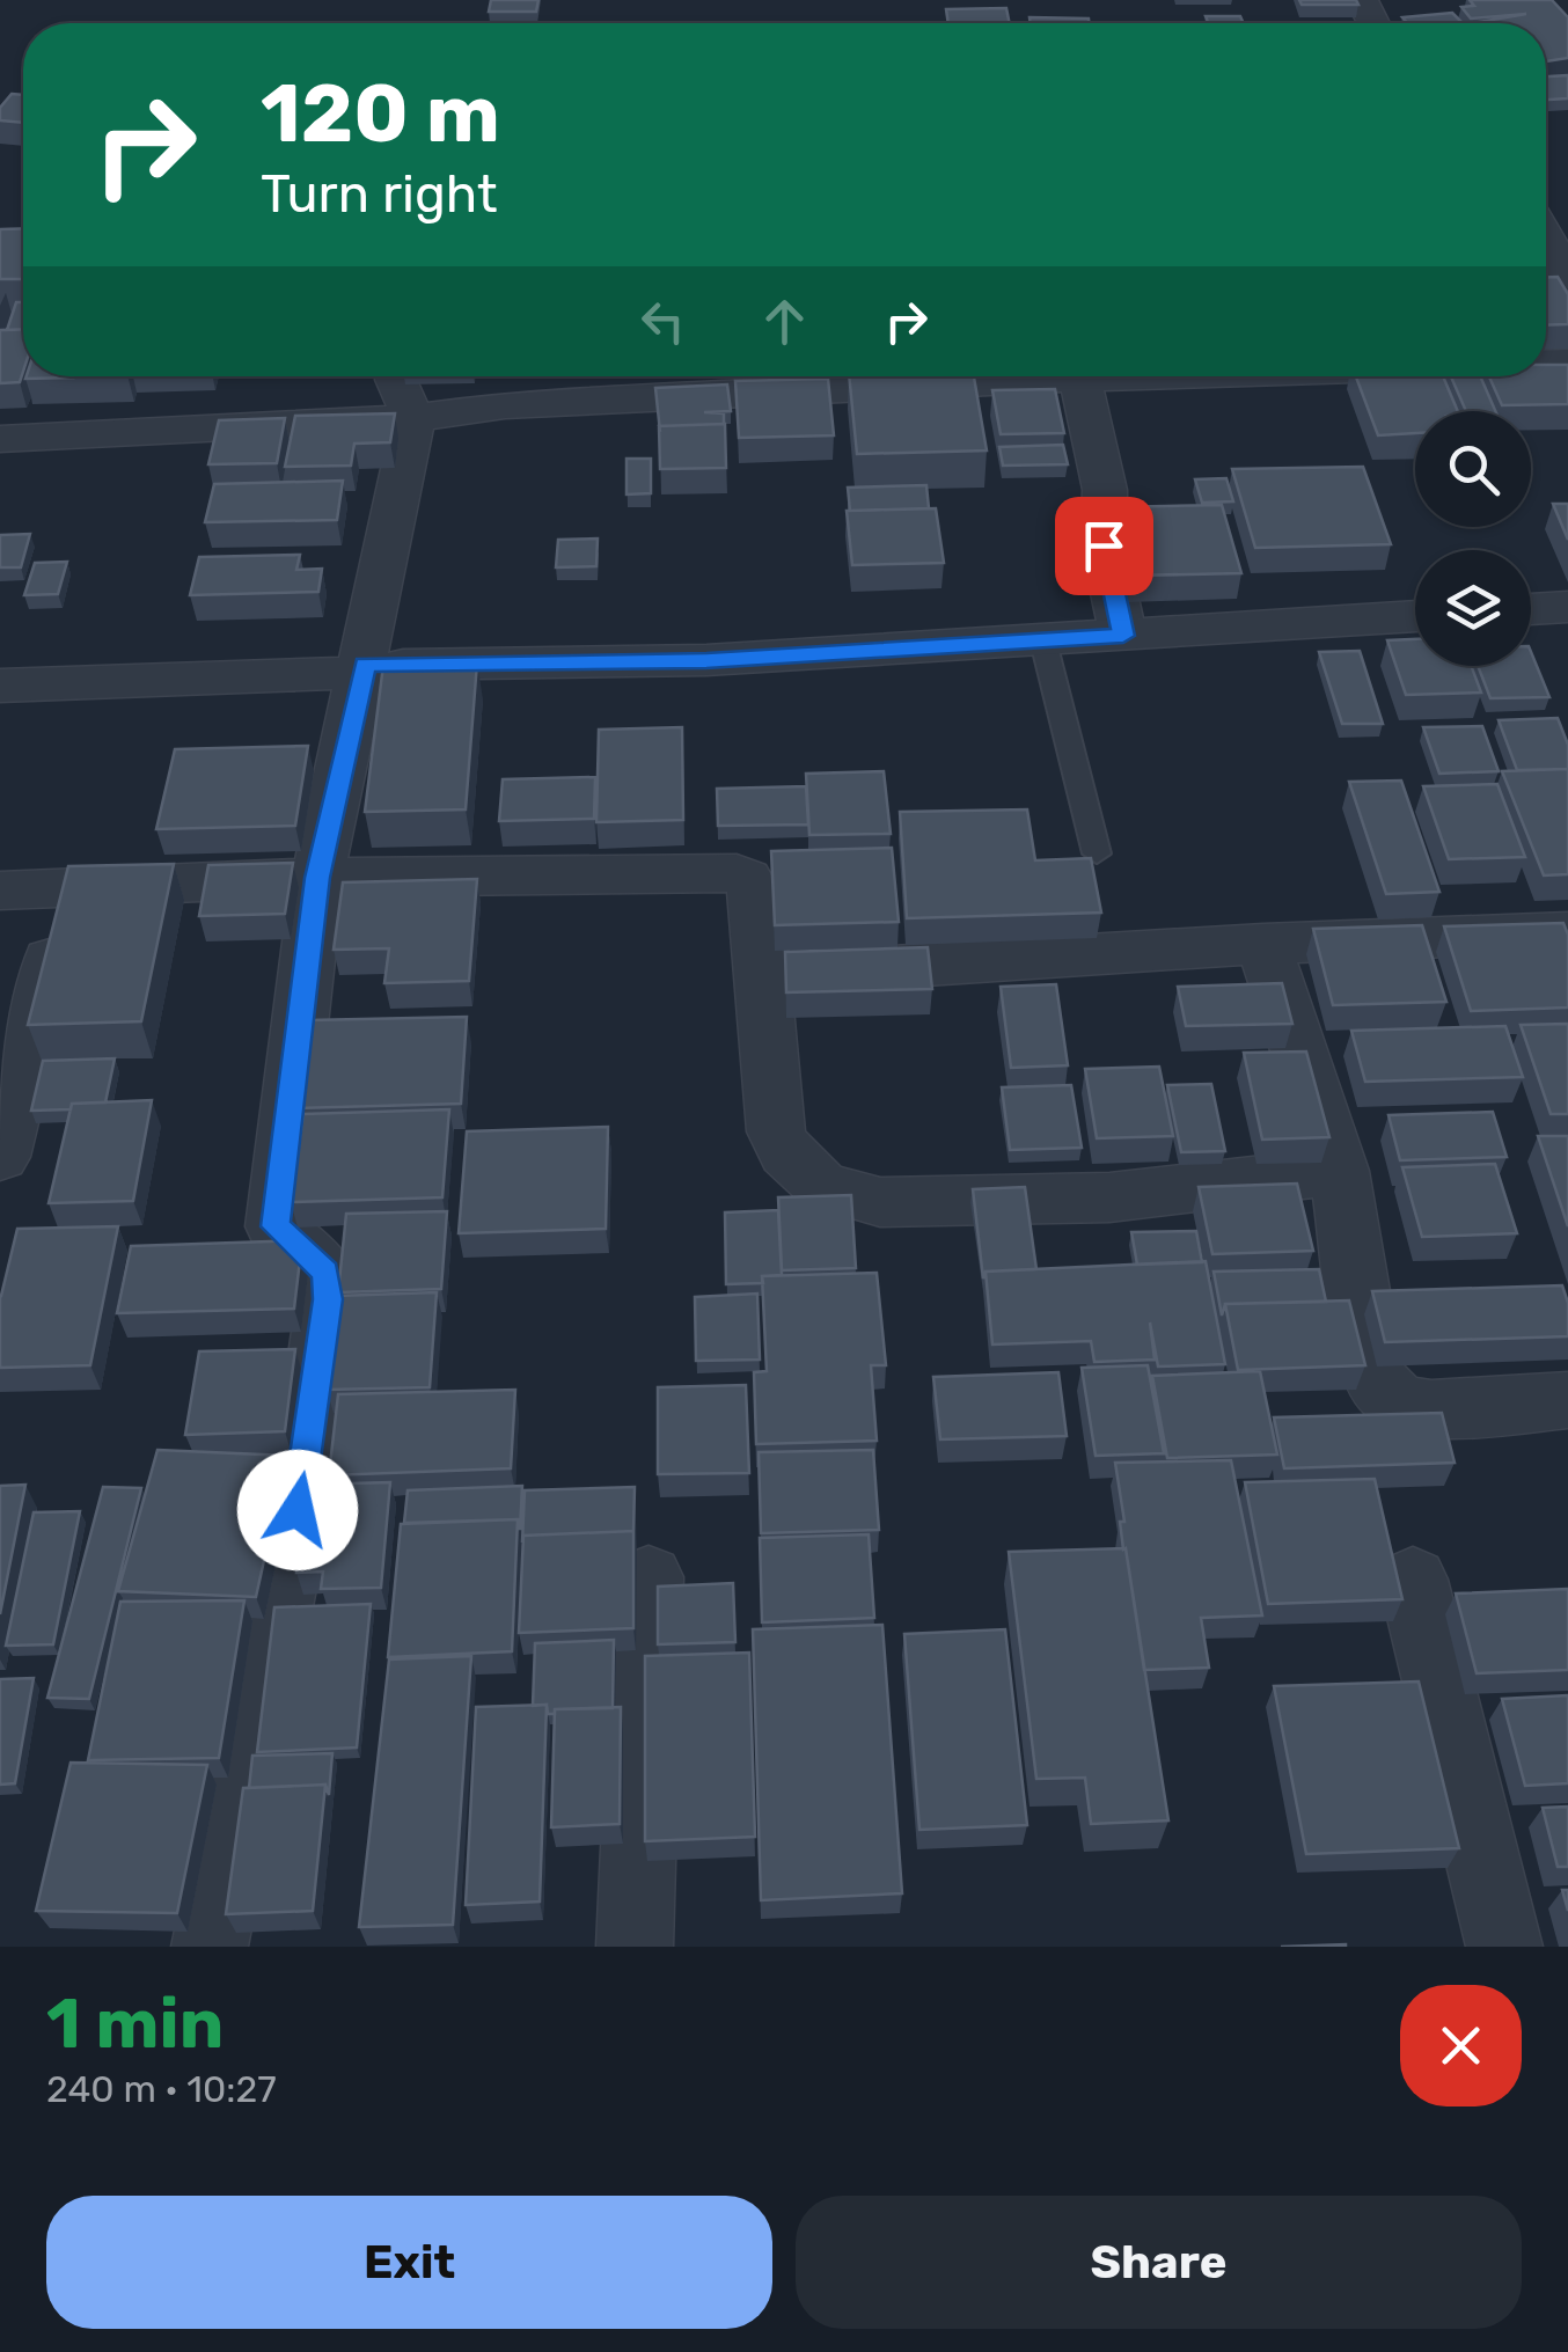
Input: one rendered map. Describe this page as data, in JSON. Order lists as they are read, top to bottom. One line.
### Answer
{"page":{"turn":["120 m","Turn right"],"heading":["1 min","240 m · 10:27"],"buttons":["Exit","Share"]}}
